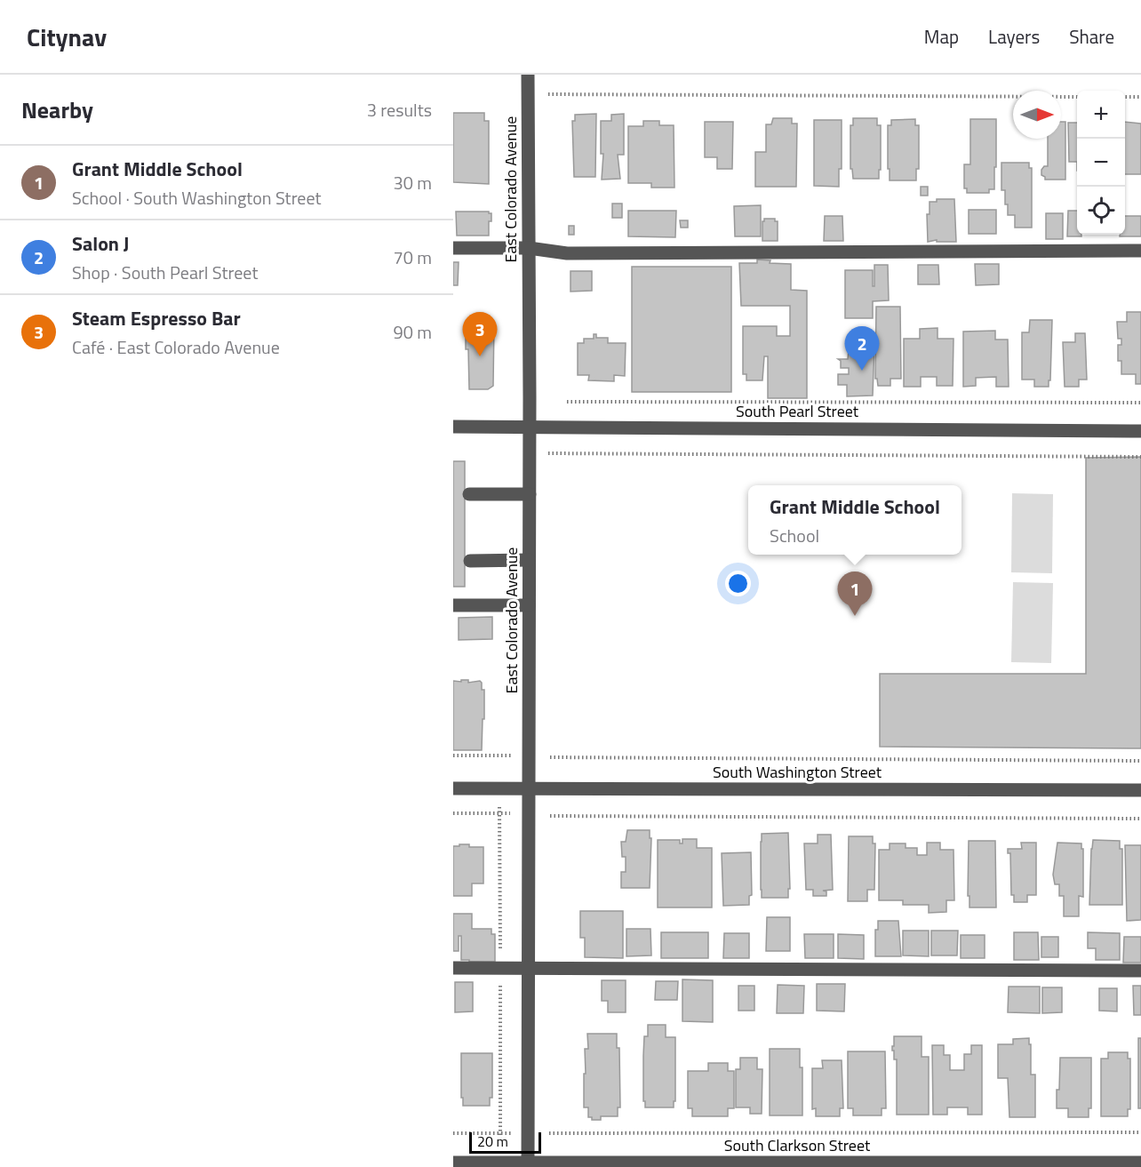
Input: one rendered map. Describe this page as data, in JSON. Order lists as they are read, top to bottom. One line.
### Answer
{"streets":{"street":["East Colorado Avenue","South Pearl Street","South Washington Street","South Clarkson Street"]},"crossings":[["East Colorado Avenue","South Pearl Street"],["East Colorado Avenue","South Washington Street"],["East Colorado Avenue","South Clarkson Street"]],"scale_bar":"20 m","north":"right","page":{"header":"Citynav","nav":["Map","Layers","Share"],"heading":["Nearby","3 results"],"map_buttons":["+","−"],"list":[{"mark":"1","name":"Grant Middle School","note":"School · South Washington Street","value":"30 m"},{"mark":"2","name":"Salon J","note":"Shop · South Pearl Street","value":"70 m"},{"mark":"3","name":"Steam Espresso Bar","note":"Café · East Colorado Avenue","value":"90 m"}],"pins":["3","2","1"],"popup":["Grant Middle School","School"],"scale":"20 m"}}
